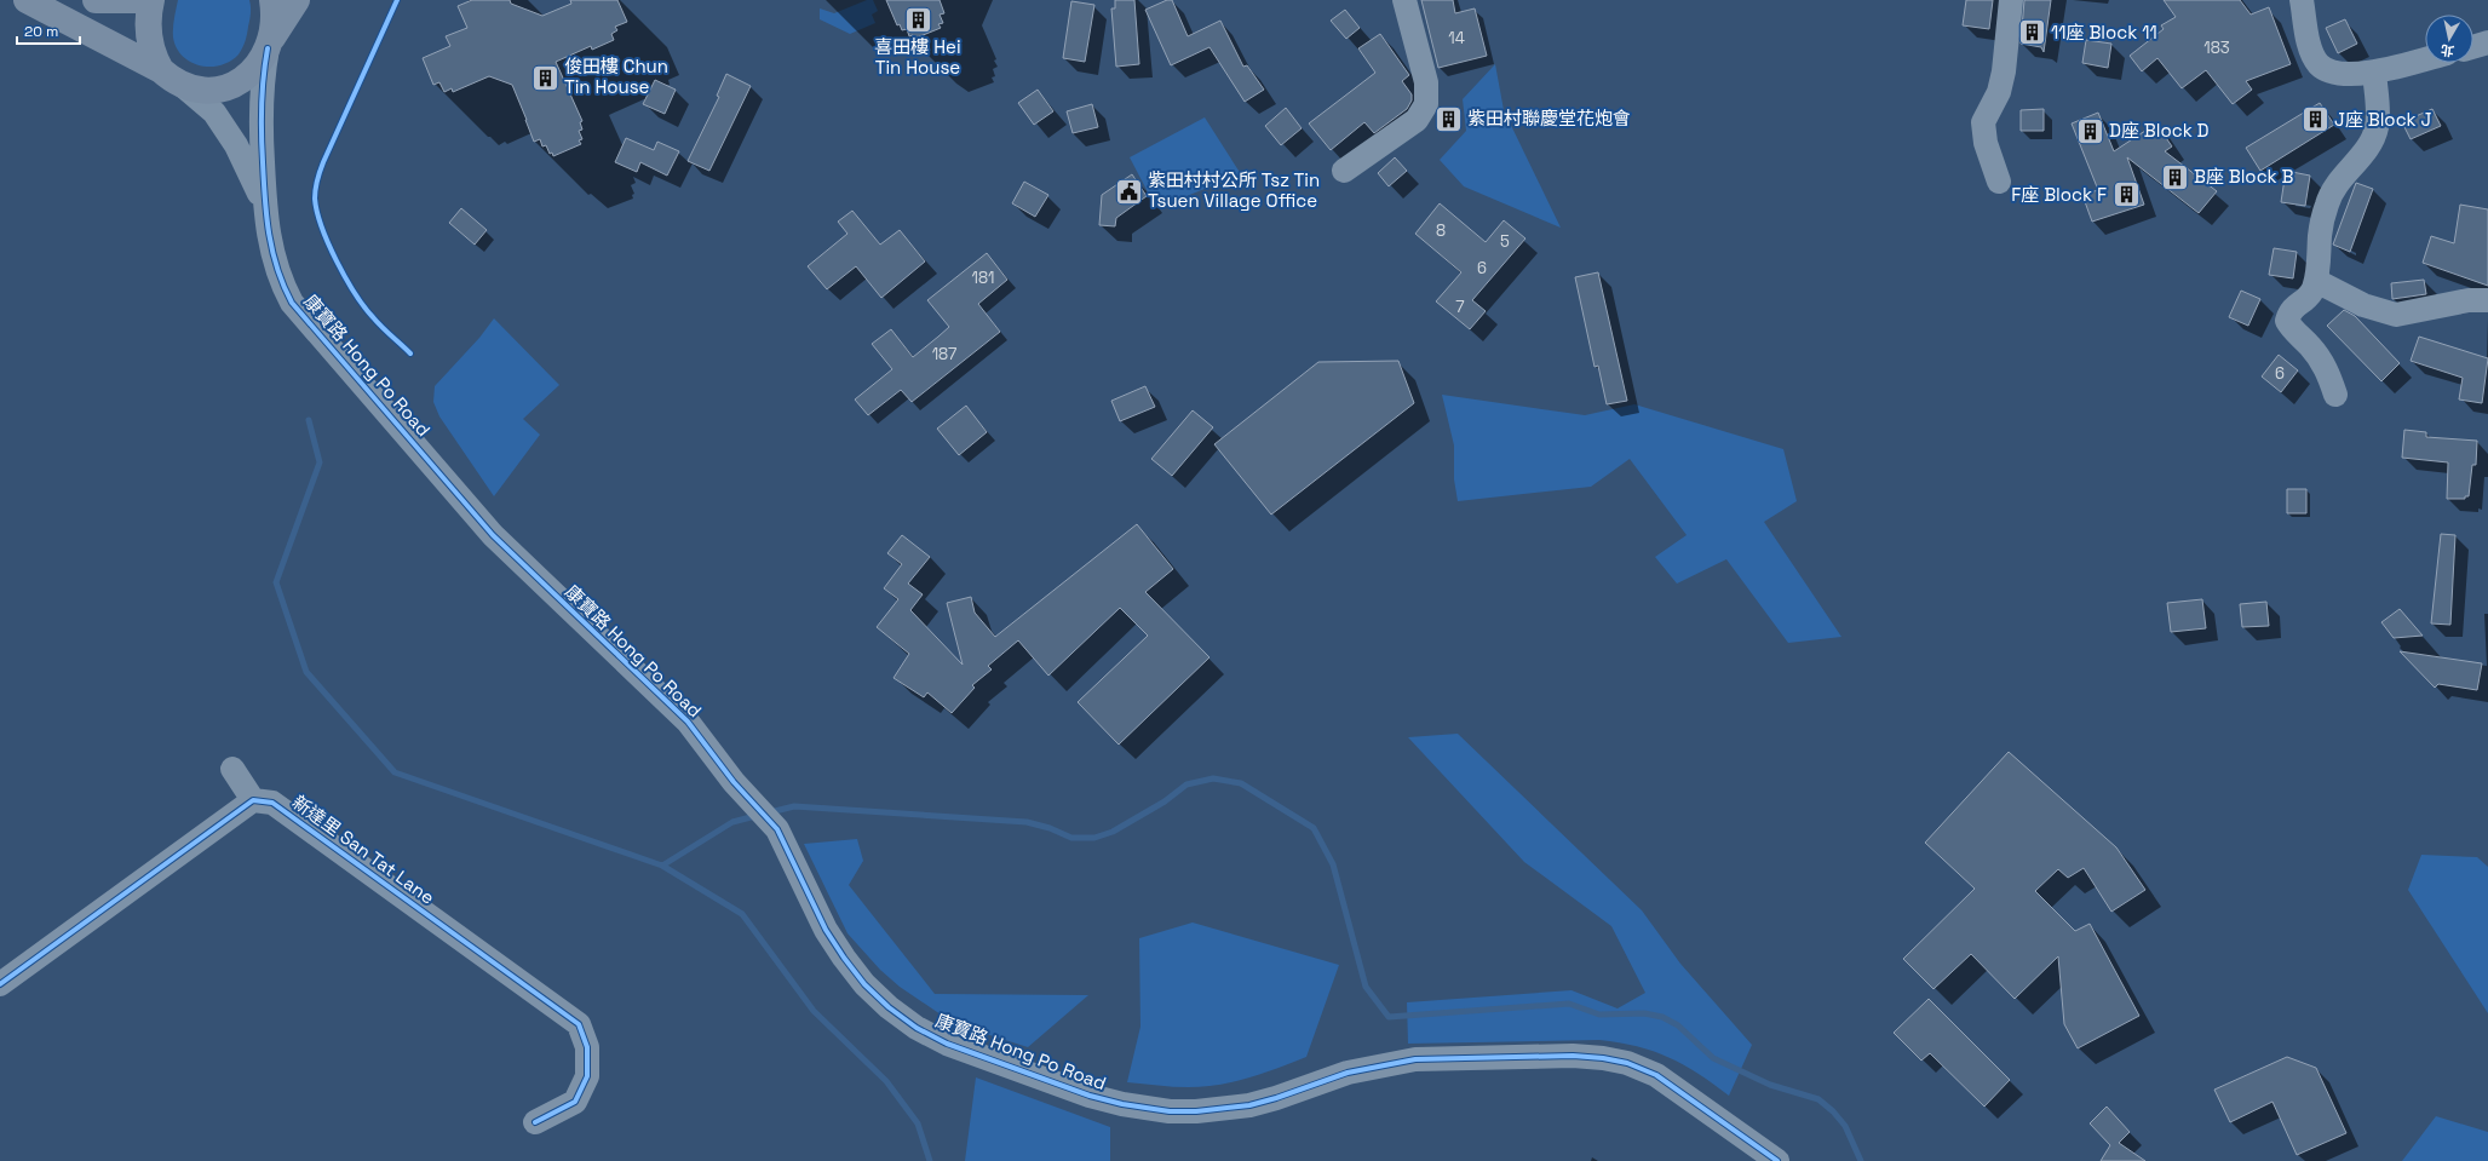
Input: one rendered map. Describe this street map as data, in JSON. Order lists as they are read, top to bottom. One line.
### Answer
{"streets":{"street":["康寶路 Hong Po Road","新達里 San Tat Lane"]},"places":{"building":["喜田樓 Hei Tin House","11座 Block 11","俊田樓 Chun Tin House","紫田村聯慶堂花炮會","J座 Block J","D座 Block D","B座 Block B","F座 Block F"],"public building":["紫田村村公所 Tsz Tin Tsuen Village Office"]},"house_numbers":["14","183","8","5","6","181","7","187","6"],"scale_bar":"20 m","north":"bottom"}
